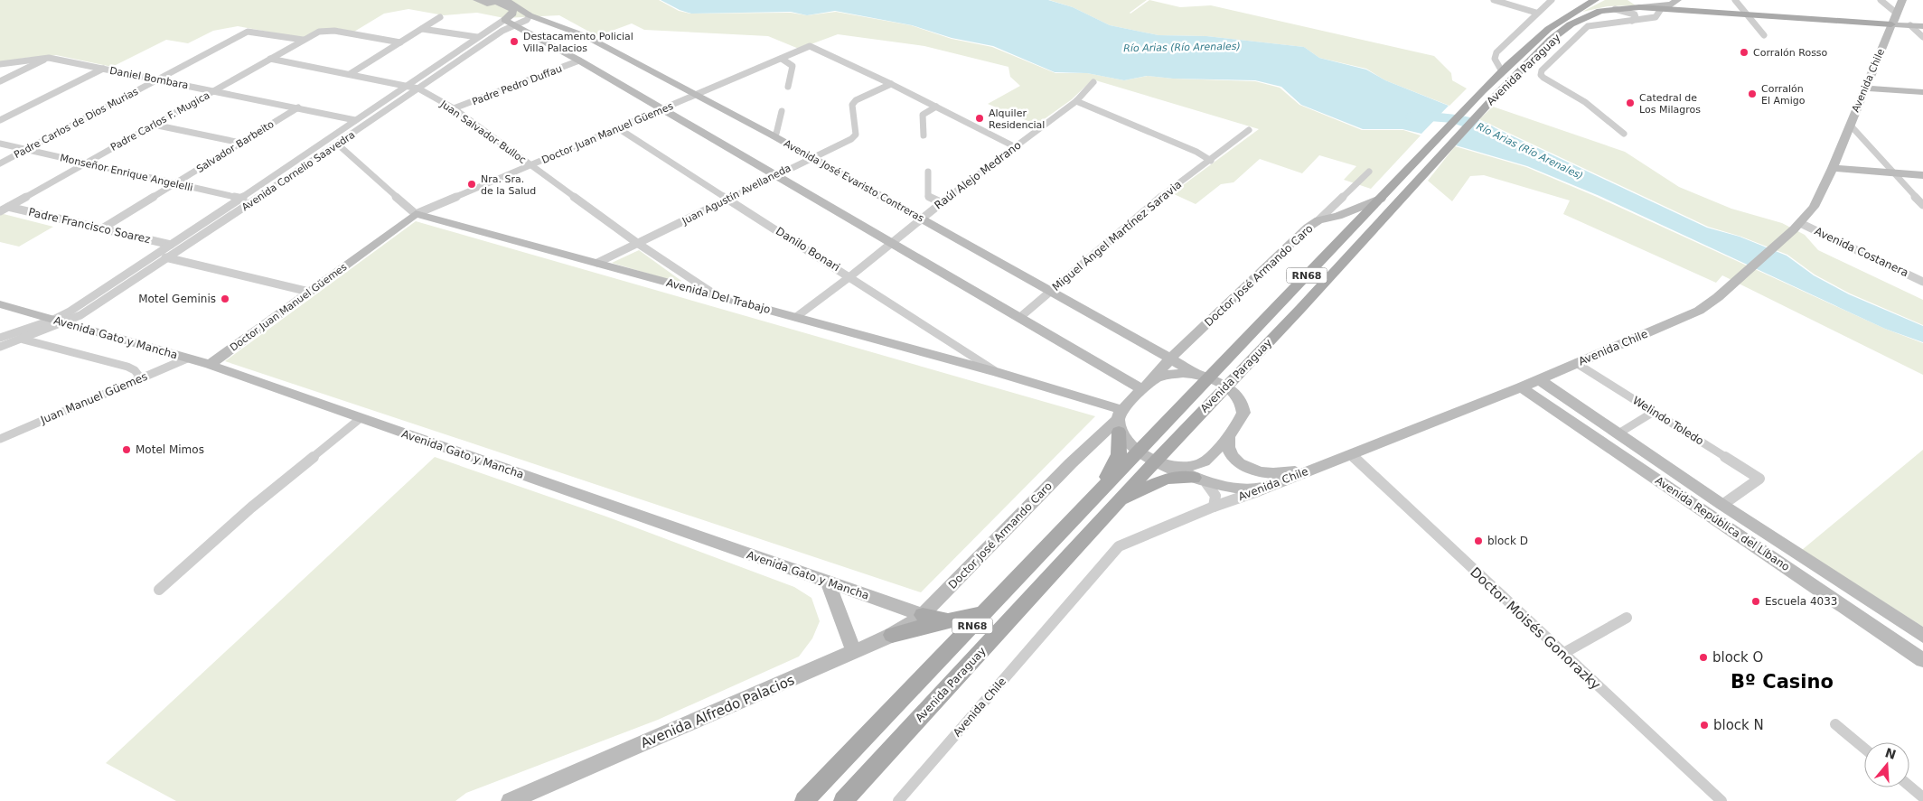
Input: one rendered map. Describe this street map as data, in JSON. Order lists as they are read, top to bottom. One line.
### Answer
{"streets":{"main road":["Avenida Paraguay","RN68"],"street":["Daniel Bombara","Avenida Chile","Padre Pedro Duffau","Padre Carlos F. Mugica","Padre Carlos de Dios Murias","Juan Salvador Bulloc","Doctor Juan Manuel Güemes","Salvador Barbeito","Avenida Cornelio Saavedra","Monseñor Enrique Angelelli","Raúl Alejo Medrano","Avenida José Evaristo Contreras","Juan Agustín Avellaneda","Padre Francisco Soarez","Miguel Ángel Martínez Saravia","Danilo Bonari","Avenida Costanera","Doctor José Armando Caro","Avenida Del Trabajo","Avenida Gato y Mancha","Juan Manuel Güemes","Welindo Toledo","Avenida República del Líbano","Doctor Moisés Gonorazky","Avenida Alfredo Palacios"]},"crossings":[["Avenida Paraguay","Avenida Chile"],["Avenida Paraguay","Avenida José Evaristo Contreras"],["Avenida Paraguay","Doctor José Armando Caro"],["Daniel Bombara","Padre Carlos F. Mugica"],["Daniel Bombara","Padre Carlos de Dios Murias"],["Daniel Bombara","Salvador Barbeito"],["Daniel Bombara","Avenida Cornelio Saavedra"],["Avenida Chile","Avenida Costanera"],["Avenida Chile","Welindo Toledo"],["Avenida Chile","Avenida República del Líbano"],["Avenida Chile","Doctor Moisés Gonorazky"],["Padre Pedro Duffau","Juan Salvador Bulloc"],["Padre Carlos F. Mugica","Padre Carlos de Dios Murias"],["Padre Carlos F. Mugica","Juan Salvador Bulloc"],["Padre Carlos F. Mugica","Monseñor Enrique Angelelli"],["Padre Carlos F. Mugica","Padre Francisco Soarez"],["Padre Carlos de Dios Murias","Monseñor Enrique Angelelli"],["Juan Salvador Bulloc","Doctor Juan Manuel Güemes"],["Juan Salvador Bulloc","Avenida Cornelio Saavedra"],["Juan Salvador Bulloc","Juan Agustín Avellaneda"],["Juan Salvador Bulloc","Avenida Del Trabajo"],["Doctor Juan Manuel Güemes","Avenida José Evaristo Contreras"],["Doctor Juan Manuel Güemes","Juan Agustín Avellaneda"],["Doctor Juan Manuel Güemes","Padre Francisco Soarez"],["Doctor Juan Manuel Güemes","Danilo Bonari"],["Doctor Juan Manuel Güemes","Avenida Del Trabajo"],["Doctor Juan Manuel Güemes","Avenida Gato y Mancha"],["Salvador Barbeito","Monseñor Enrique Angelelli"],["Salvador Barbeito","Padre Francisco Soarez"],["Avenida Cornelio Saavedra","Monseñor Enrique Angelelli"],["Avenida Cornelio Saavedra","Avenida José Evaristo Contreras"],["Avenida Cornelio Saavedra","Padre Francisco Soarez"],["Avenida Cornelio Saavedra","Avenida Del Trabajo"],["Avenida Cornelio Saavedra","Avenida Gato y Mancha"],["Raúl Alejo Medrano","Avenida José Evaristo Contreras"],["Raúl Alejo Medrano","Danilo Bonari"],["Raúl Alejo Medrano","Avenida Del Trabajo"],["Avenida José Evaristo Contreras","Juan Agustín Avellaneda"],["Avenida José Evaristo Contreras","Miguel Ángel Martínez Saravia"],["Avenida José Evaristo Contreras","Doctor José Armando Caro"],["Juan Agustín Avellaneda","Danilo Bonari"],["Juan Agustín Avellaneda","Avenida Del Trabajo"],["Danilo Bonari","Avenida Del Trabajo"],["Doctor José Armando Caro","Avenida Del Trabajo"],["Doctor José Armando Caro","Avenida Gato y Mancha"],["Doctor José Armando Caro","Avenida Alfredo Palacios"],["Avenida Gato y Mancha","Juan Manuel Güemes"],["Avenida Gato y Mancha","Avenida Alfredo Palacios"],["Welindo Toledo","Avenida República del Líbano"]],"districts":["Bº Casino"],"water":["Río Arias (Río Arenales)"],"places":["Destacamento Policial Villa Palacios","Corralón Rosso","Corralón El Amigo","Catedral de Los Milagros","Alquiler Residencial","Nra. Sra. de la Salud","Motel Geminis","Motel Mimos","block D","Escuela 4033","block O","block N"],"north":"top"}
